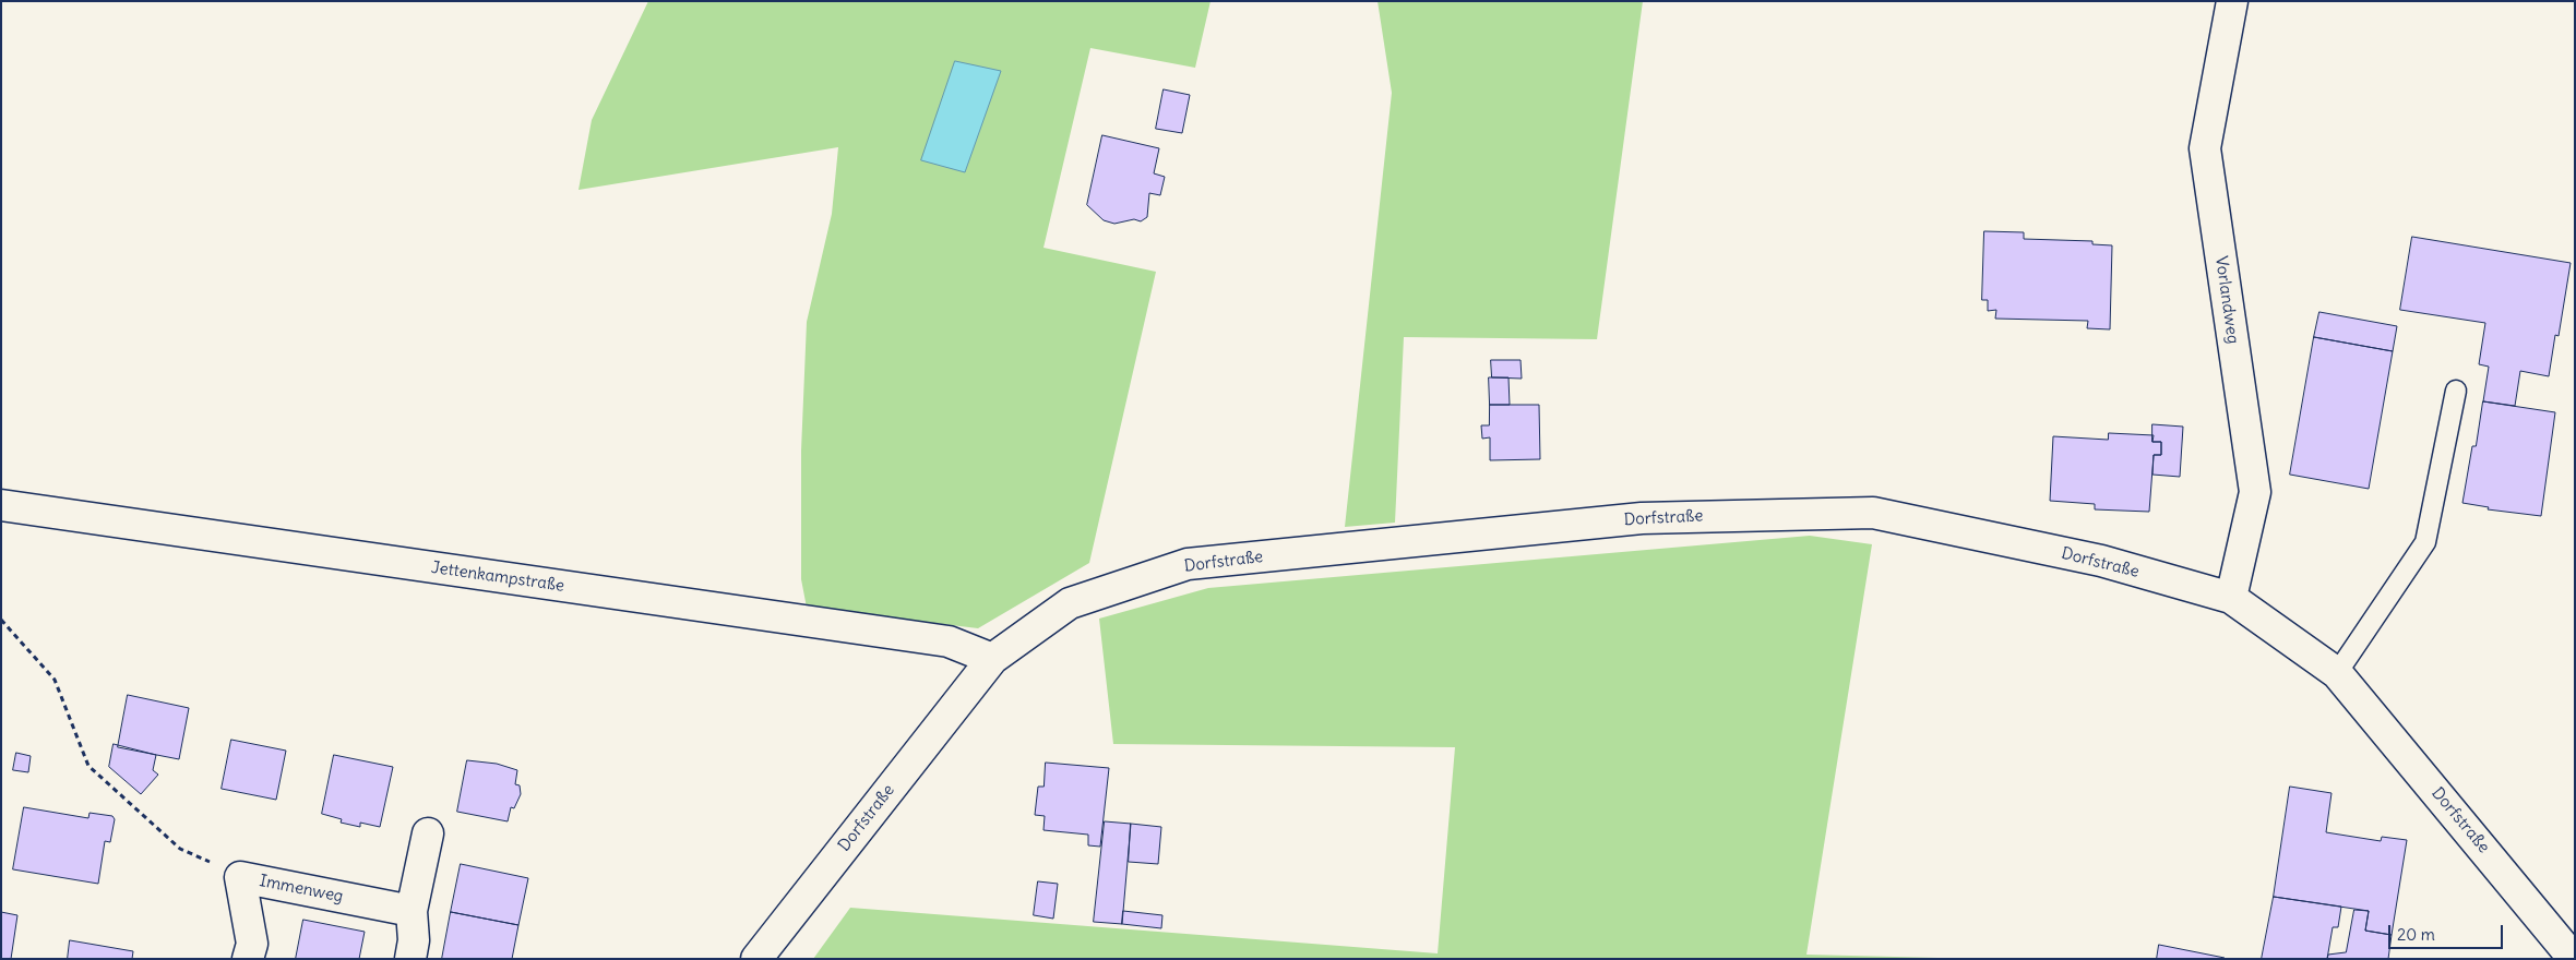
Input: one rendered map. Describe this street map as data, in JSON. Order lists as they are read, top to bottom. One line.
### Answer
{"streets":{"street":["Vorlandweg","Dorfstraße","Jettenkampstraße","Immenweg"]},"crossings":[["Vorlandweg","Dorfstraße"],["Dorfstraße","Jettenkampstraße"]],"scale_bar":"20 m"}
